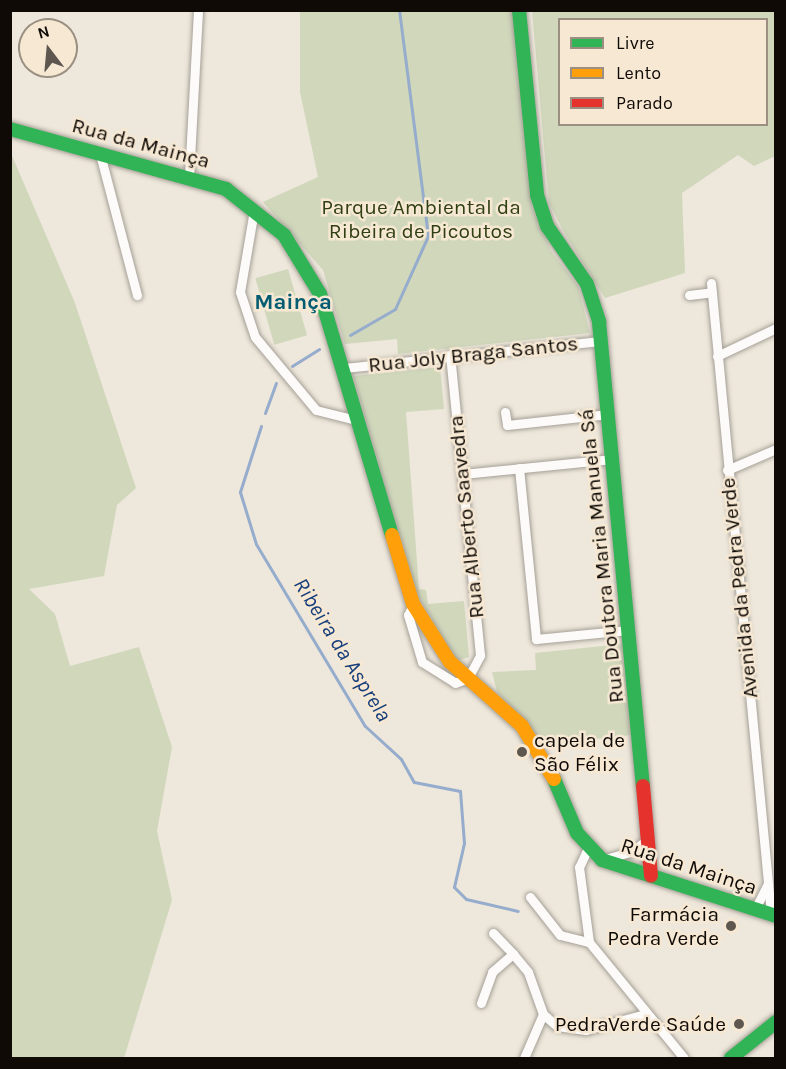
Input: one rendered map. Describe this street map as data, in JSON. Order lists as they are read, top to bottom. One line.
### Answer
{"streets":{"street":["Rua da Mainça","Rua Joly Braga Santos","Rua Alberto Saavedra","Rua Doutora Maria Manuela Sá","Avenida da Pedra Verde"]},"crossings":[["Rua da Mainça","Rua Joly Braga Santos"],["Rua da Mainça","Rua Alberto Saavedra"],["Rua da Mainça","Rua Doutora Maria Manuela Sá"],["Rua da Mainça","Avenida da Pedra Verde"],["Rua Joly Braga Santos","Rua Alberto Saavedra"],["Rua Joly Braga Santos","Rua Doutora Maria Manuela Sá"]],"districts":["Mainça"],"water":["Ribeira da Asprela"],"parks":["Parque Ambiental da Ribeira de Picoutos"],"places":["capela de São Félix","Farmácia Pedra Verde","PedraVerde Saúde"],"legend":["Livre","Lento","Parado"],"north":"top"}
